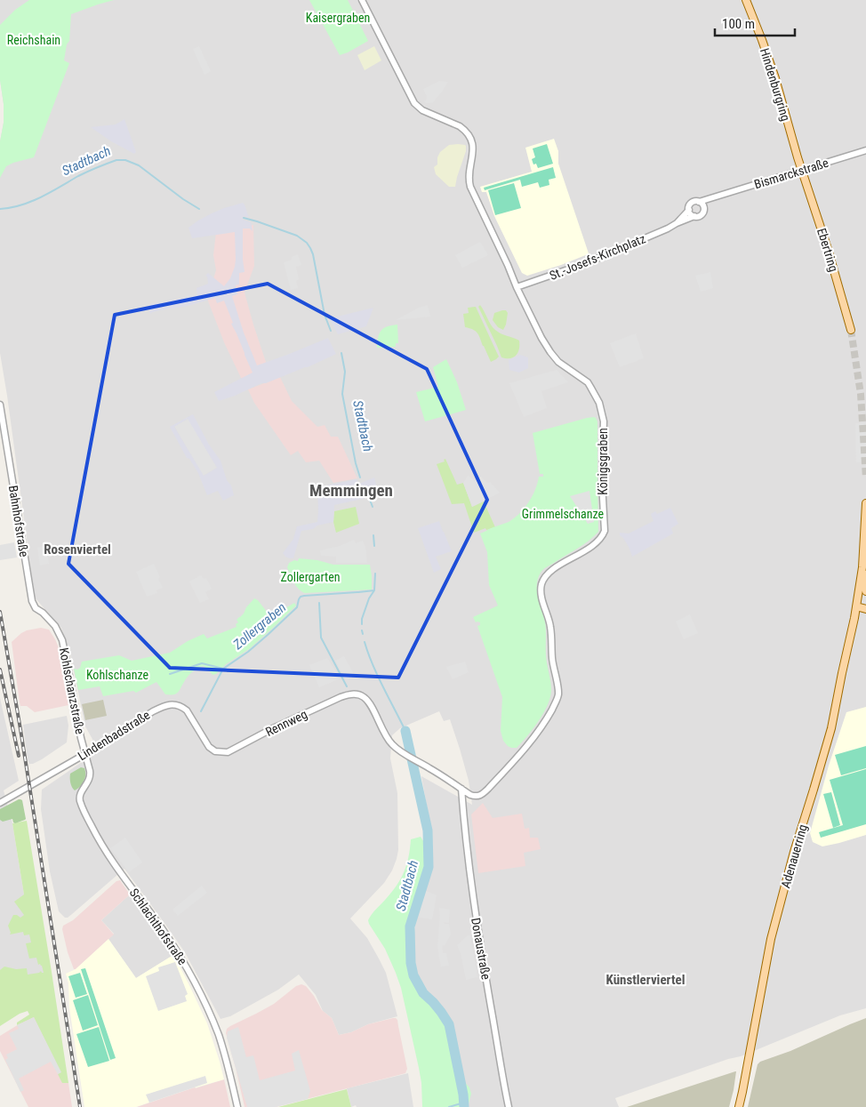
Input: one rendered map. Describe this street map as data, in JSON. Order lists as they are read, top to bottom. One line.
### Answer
{"streets":{"main road":["Hindenburgring","Ebertring","Adenauerring"],"street":["Bismarckstraße","St.-Josefs-Kirchplatz","Königsgraben","Bahnhofstraße","Kohlschanzstraße","Rennweg","Lindenbadstraße","Schlachthofstraße","Donaustraße"]},"crossings":[["Hindenburgring","Bismarckstraße"],["Hindenburgring","Ebertring"],["Bismarckstraße","Ebertring"],["Bismarckstraße","St.-Josefs-Kirchplatz"],["St.-Josefs-Kirchplatz","Königsgraben"],["Königsgraben","Rennweg"],["Königsgraben","Donaustraße"],["Bahnhofstraße","Kohlschanzstraße"],["Kohlschanzstraße","Lindenbadstraße"],["Kohlschanzstraße","Schlachthofstraße"],["Rennweg","Lindenbadstraße"],["Lindenbadstraße","Schlachthofstraße"]],"districts":["Memmingen","Rosenviertel","Künstlerviertel"],"water":["Stadtbach","Zollergraben"],"parks":["Kaisergraben","Reichshain","Grimmelschanze","Zollergarten","Kohlschanze"],"scale_bar":"100 m"}
